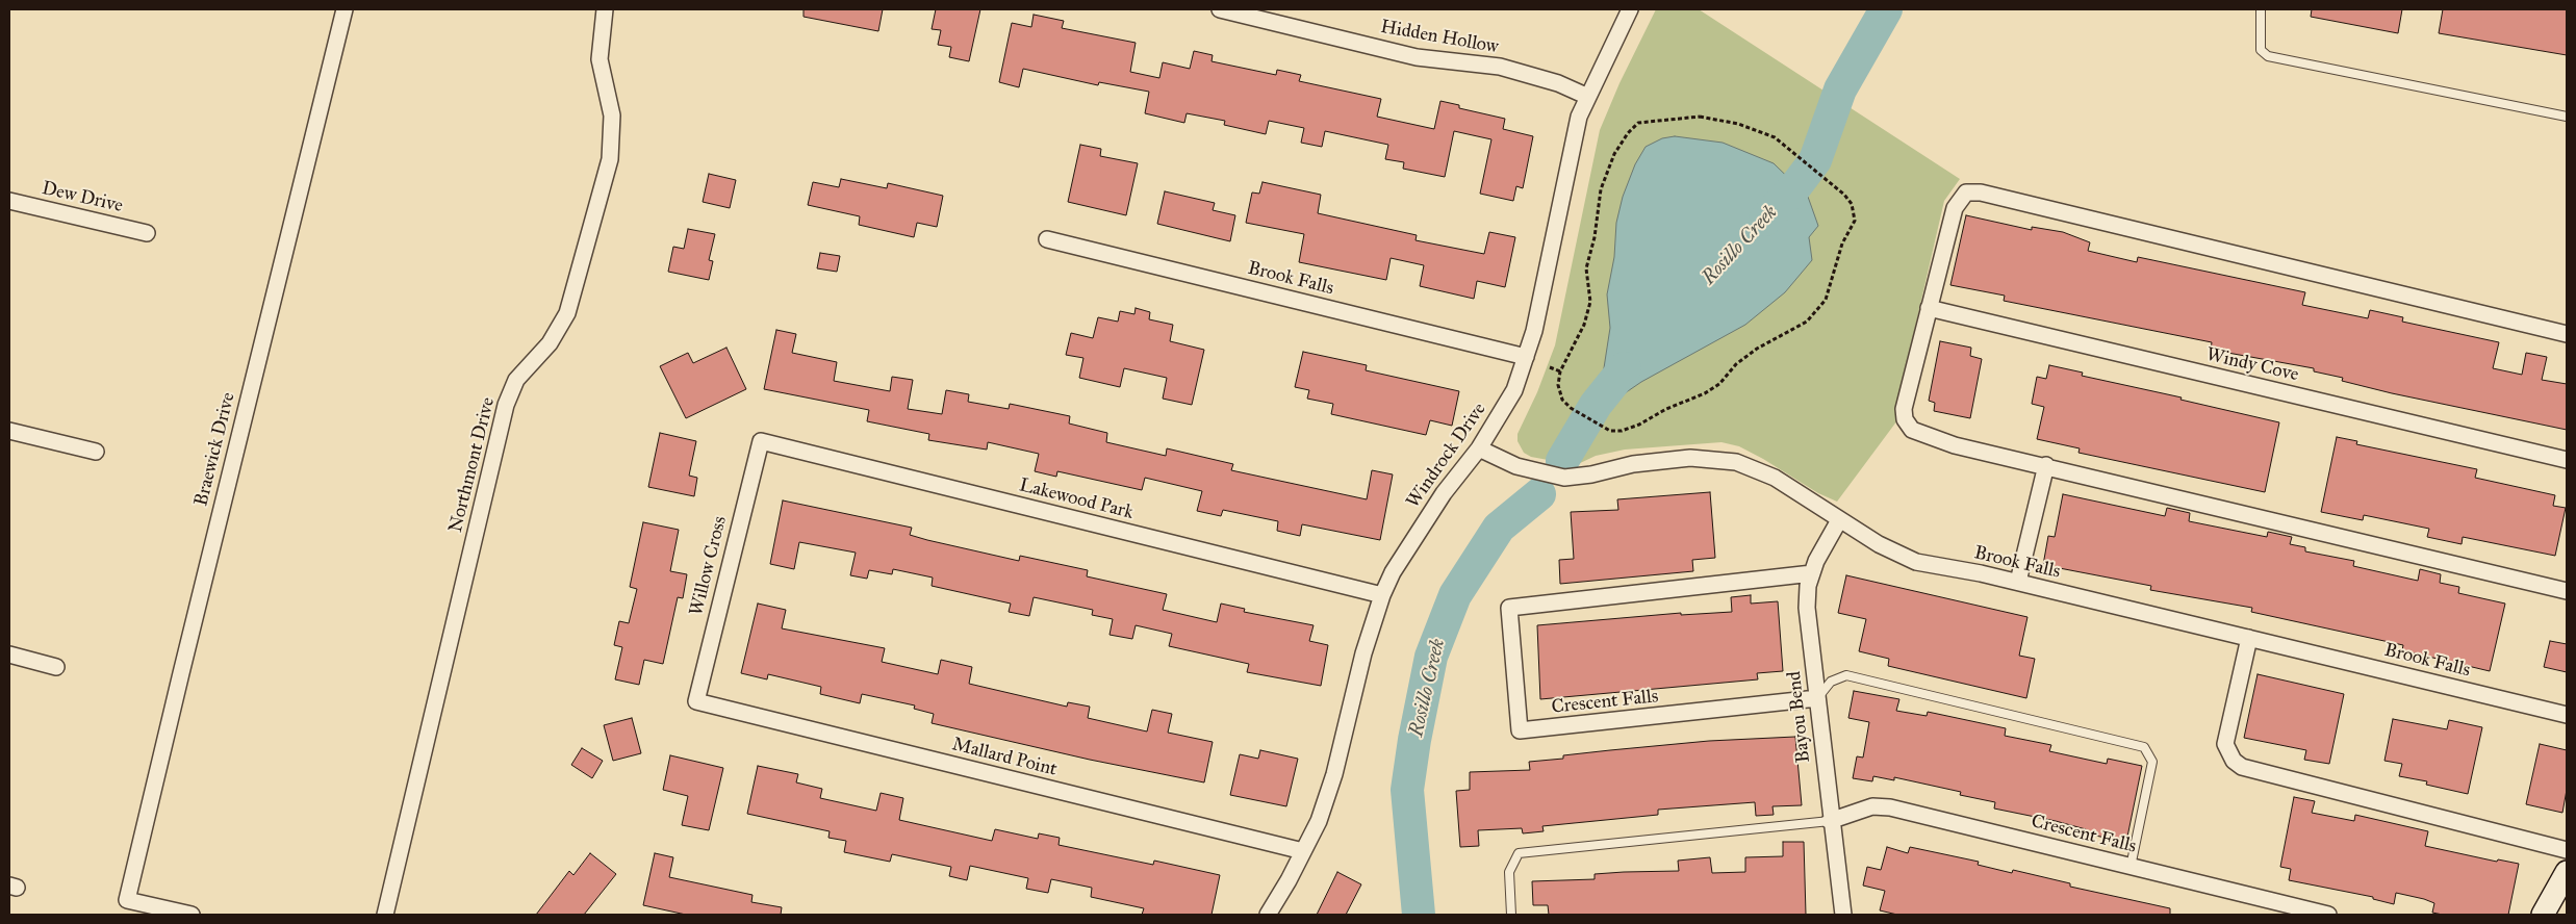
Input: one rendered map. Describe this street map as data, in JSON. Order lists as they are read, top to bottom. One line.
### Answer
{"streets":{"street":["Hidden Hollow","Dew Drive","Brook Falls","Windy Cove","Braewick Drive","Windrock Drive","Northmont Drive","Lakewood Park","Willow Cross","Crescent Falls","Bayou Bend","Mallard Point"]},"crossings":[["Hidden Hollow","Windrock Drive"],["Brook Falls","Windrock Drive"],["Brook Falls","Bayou Bend"],["Windrock Drive","Lakewood Park"],["Windrock Drive","Mallard Point"],["Lakewood Park","Willow Cross"],["Willow Cross","Mallard Point"],["Crescent Falls","Bayou Bend"]],"water":["Rosillo Creek"]}
